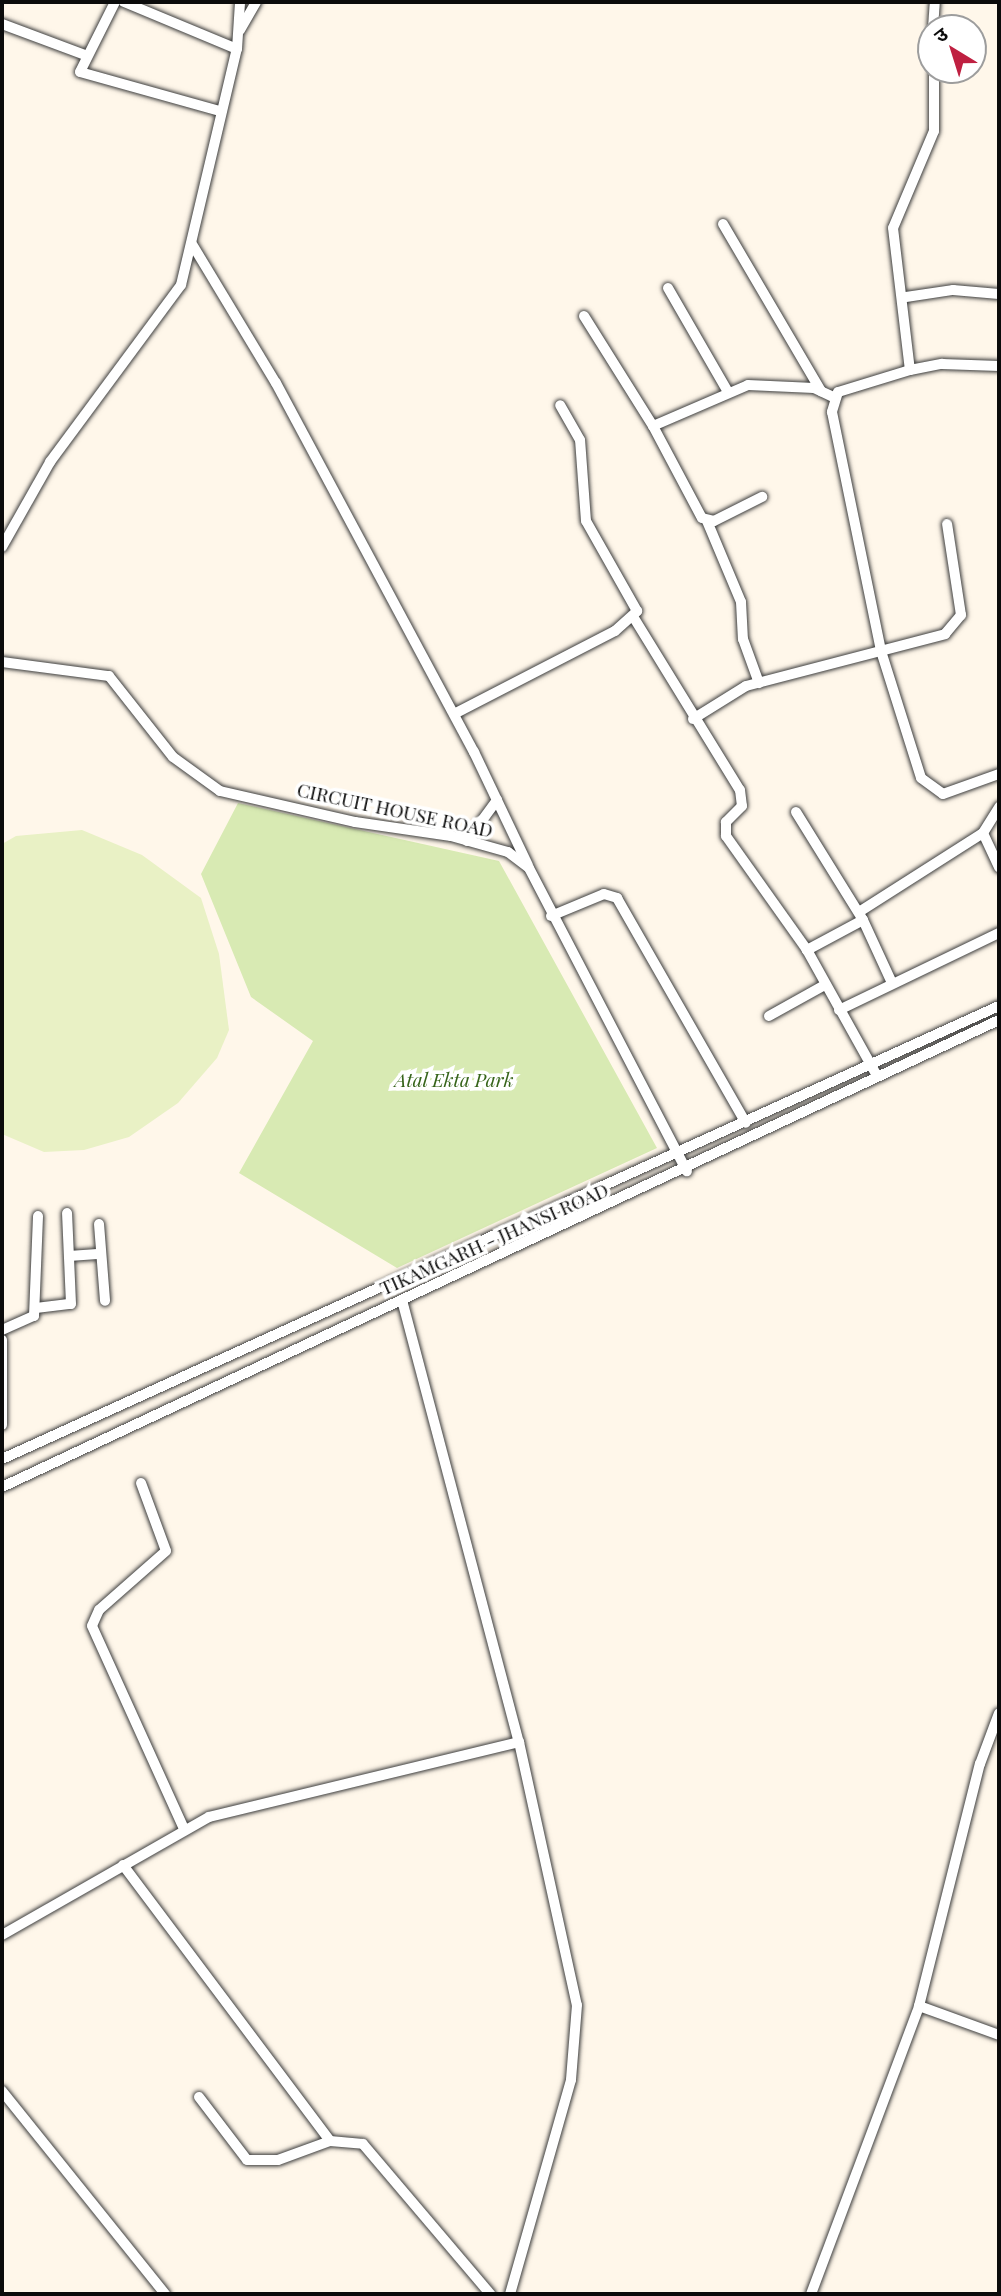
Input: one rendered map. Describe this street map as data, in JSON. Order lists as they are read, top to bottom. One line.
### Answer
{"streets":{"street":["CIRCUIT HOUSE ROAD","TIKAMGARH - JHANSI ROAD"]},"parks":["Atal Ekta Park"],"north":"top left"}
